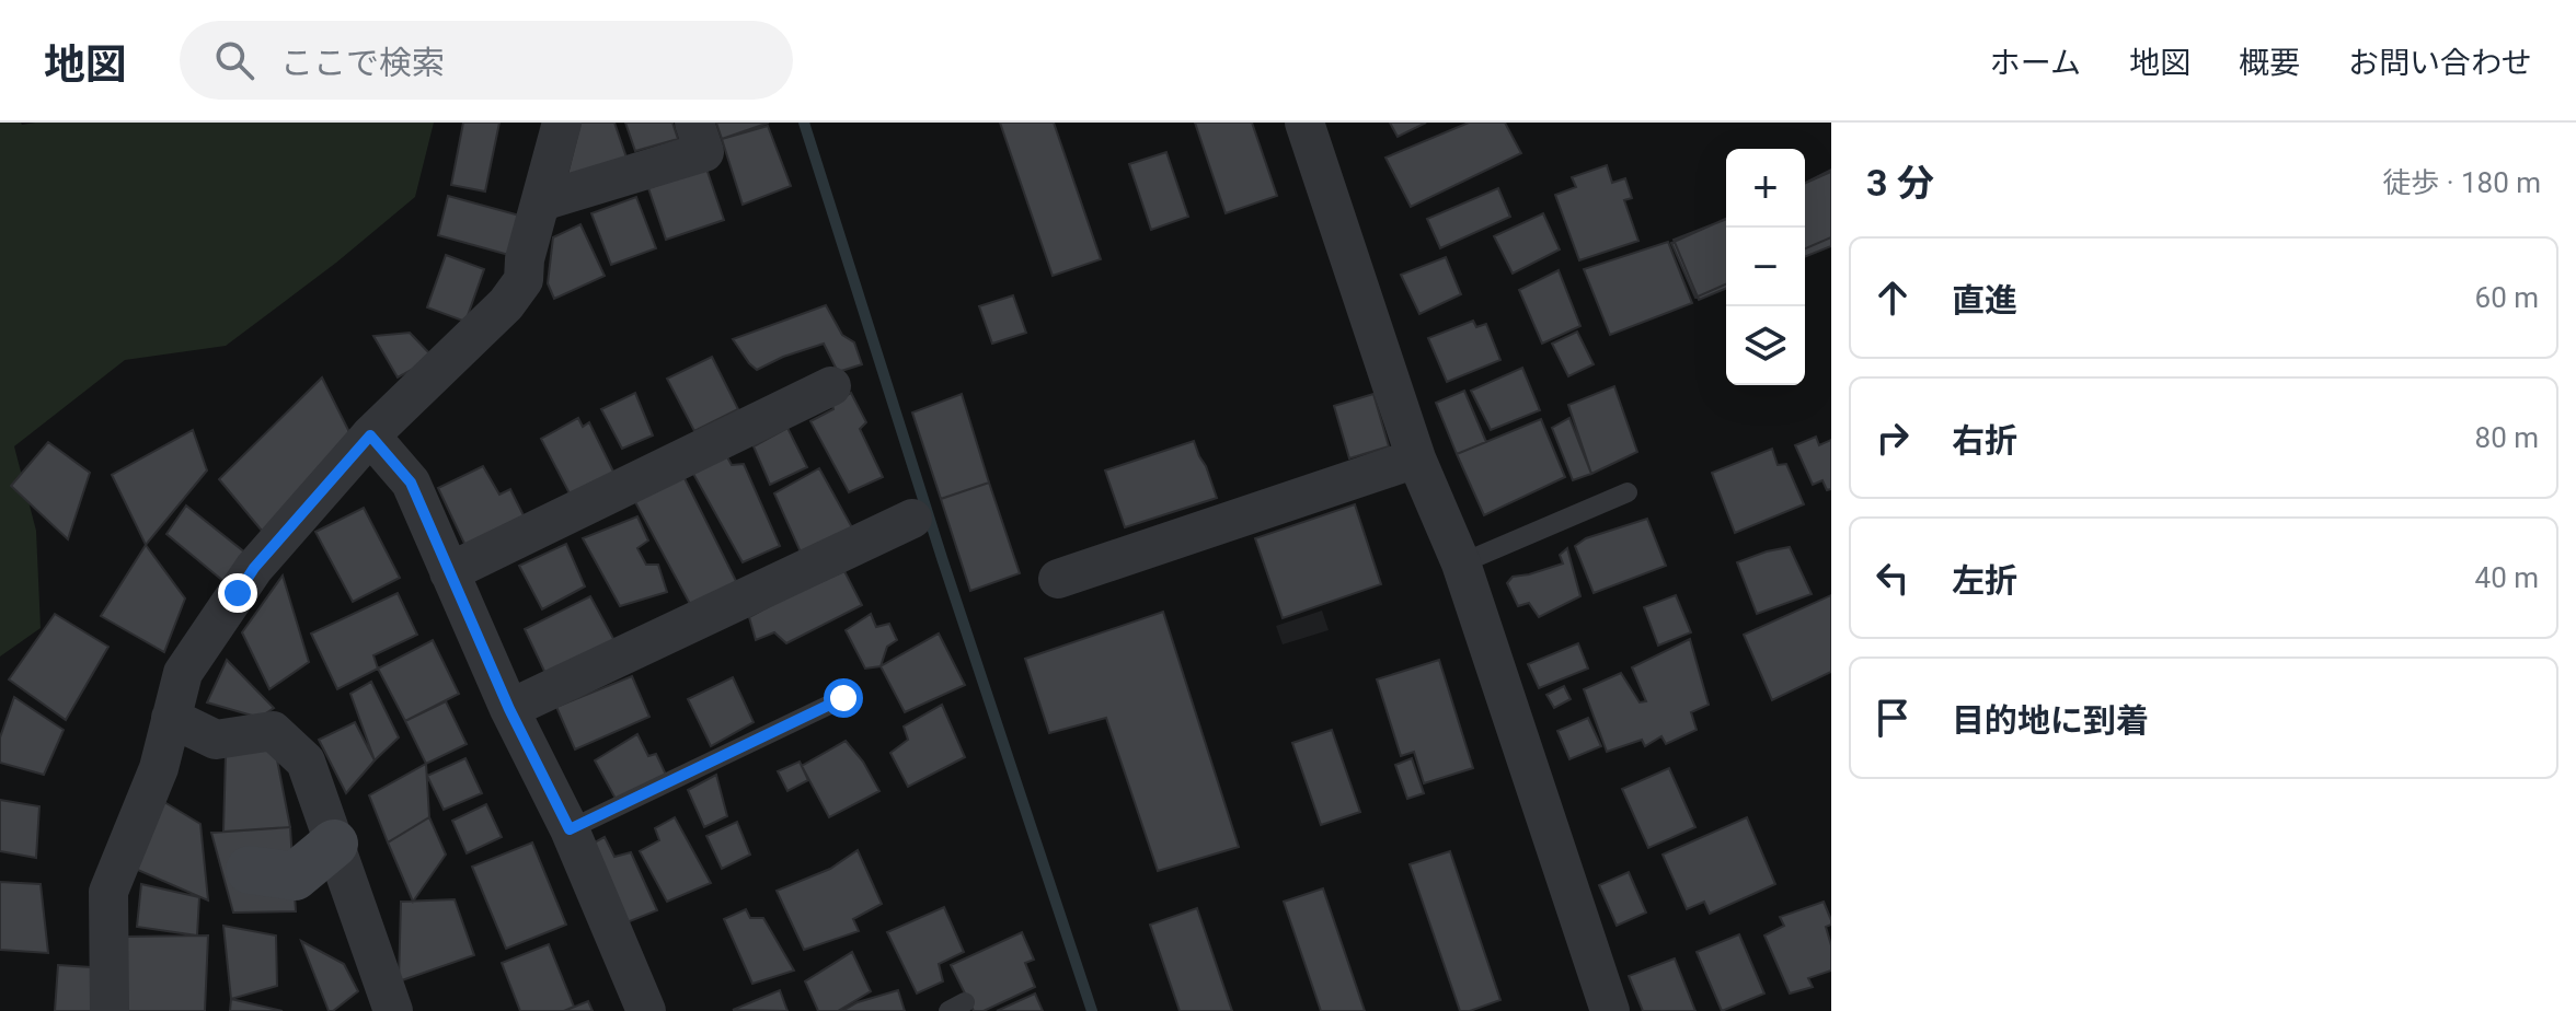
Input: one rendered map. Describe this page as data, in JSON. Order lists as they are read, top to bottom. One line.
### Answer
{"page":{"header":"地図","search":"ここで検索","nav":["ホーム","地図","概要","お問い合わせ"],"heading":["3 分","徒歩 · 180 m"],"map_buttons":["+","−"],"list":[["直進","60 m"],["右折","80 m"],["左折","40 m"],"目的地に到着"]}}
